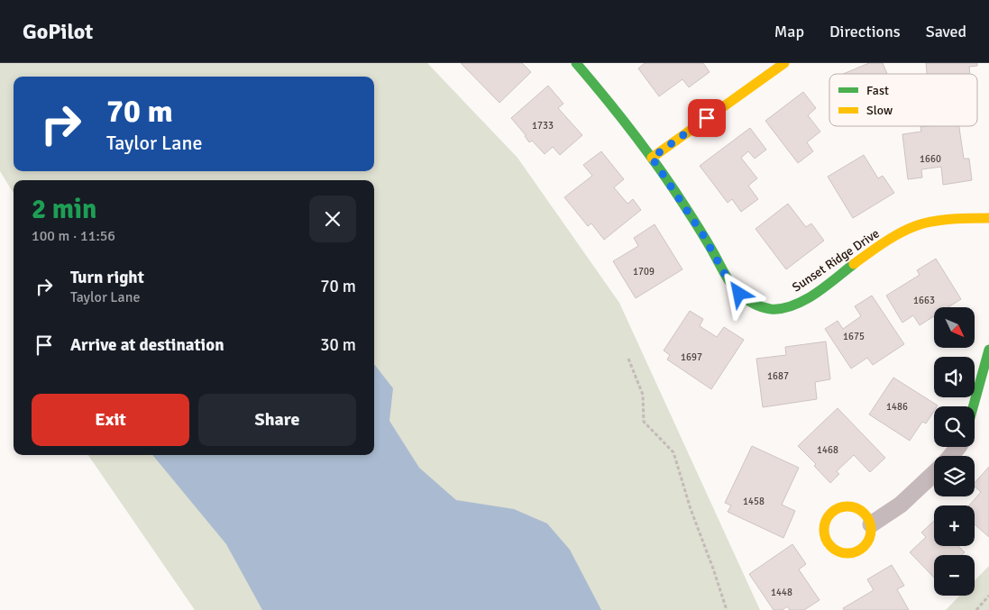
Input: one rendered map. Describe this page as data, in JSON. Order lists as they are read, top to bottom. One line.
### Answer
{"streets":{"street":["Sunset Ridge Drive"]},"house_numbers":["1733","1660","1709","1663","1675","1697","1687","1486","1468","1458","1448"],"legend":["Fast","Slow"],"north":"bottom right","page":{"header":"GoPilot","nav":["Map","Directions","Saved"],"turn":["70 m","Taylor Lane"],"heading":["2 min","100 m · 11:56"],"list":[{"name":"Turn right","note":"Taylor Lane","value":"70 m"},{"name":"Arrive at destination","value":"30 m"}],"map_buttons":["+","−"],"buttons":["Exit","Share"]}}
